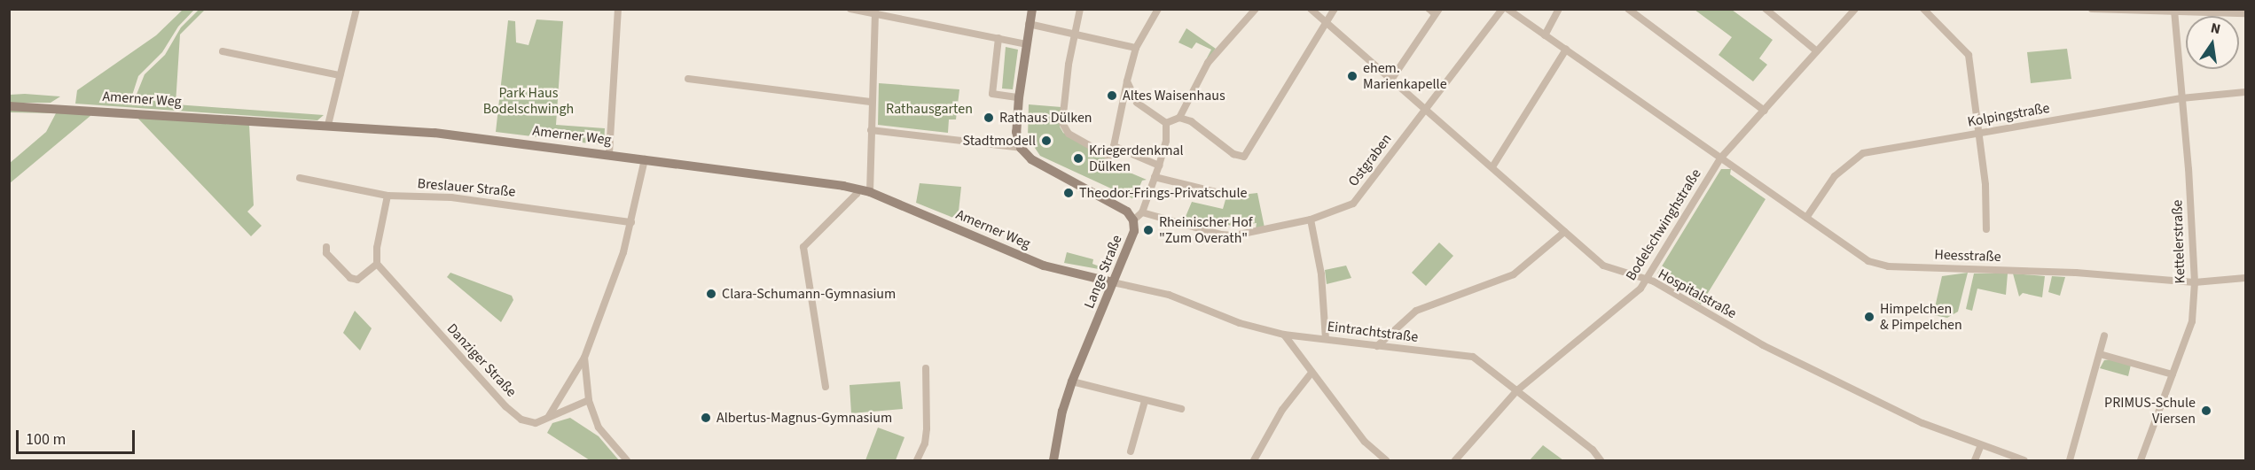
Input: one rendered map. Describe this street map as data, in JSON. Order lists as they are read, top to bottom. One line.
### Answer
{"streets":{"main road":["Amerner Weg","Lange Straße"],"street":["Kolpingstraße","Ostgraben","Breslauer Straße","Bodelschwinghstraße","Kettelerstraße","Heesstraße","Hospitalstraße","Eintrachtstraße","Danziger Straße"]},"crossings":[["Amerner Weg","Lange Straße"],["Amerner Weg","Eintrachtstraße"],["Kolpingstraße","Kettelerstraße"],["Kolpingstraße","Heesstraße"],["Ostgraben","Lange Straße"],["Ostgraben","Hospitalstraße"],["Bodelschwinghstraße","Heesstraße"],["Bodelschwinghstraße","Hospitalstraße"],["Bodelschwinghstraße","Eintrachtstraße"],["Kettelerstraße","Heesstraße"],["Lange Straße","Eintrachtstraße"]],"parks":["Park Haus Bodelschwingh","Rathausgarten"],"places":["ehem. Marienkapelle","Altes Waisenhaus","Rathaus Dülken","Stadtmodell","Kriegerdenkmal Dülken","Theodor-Frings-Privatschule","Rheinischer Hof \"Zum Overath\"","Clara-Schumann-Gymnasium","Himpelchen & Pimpelchen","PRIMUS-Schule Viersen","Albertus-Magnus-Gymnasium"],"scale_bar":"100 m","north":"top"}
